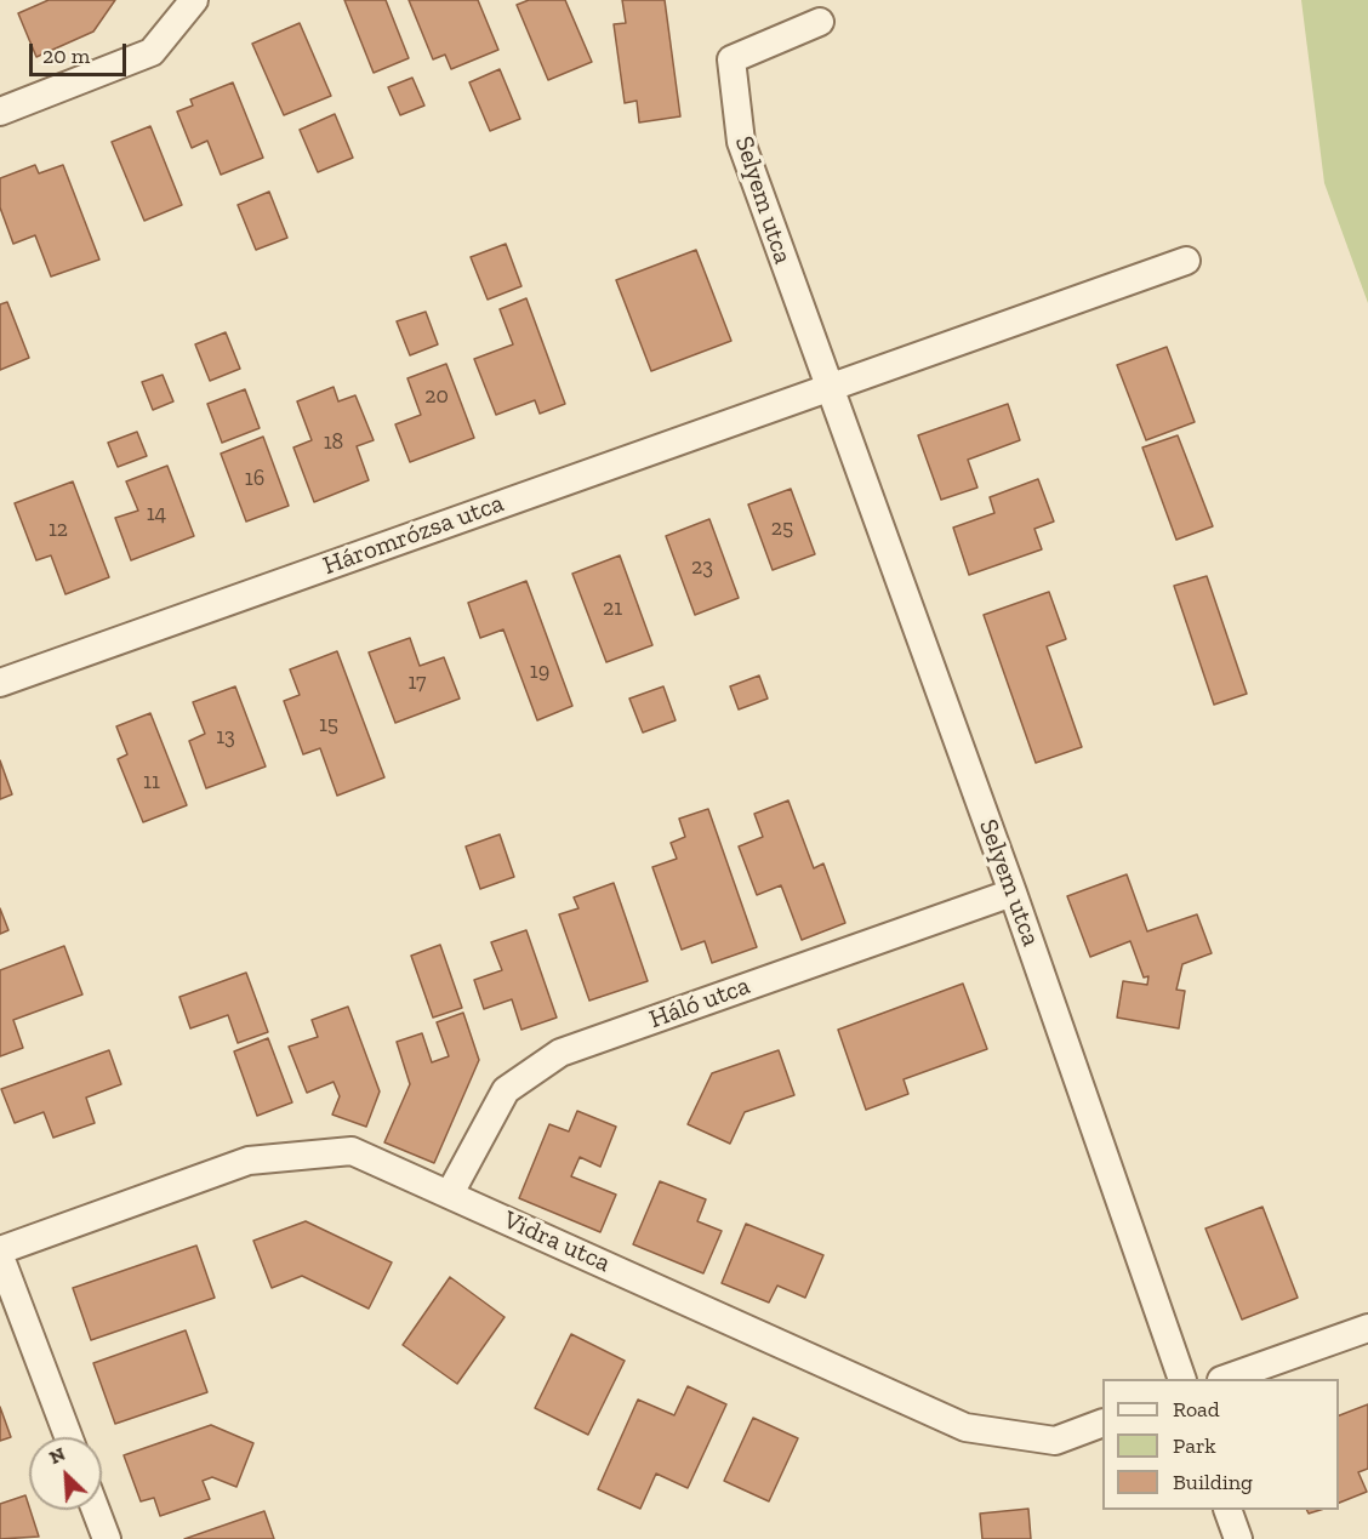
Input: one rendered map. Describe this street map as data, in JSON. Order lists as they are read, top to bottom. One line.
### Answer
{"streets":{"street":["Selyem utca","Háromrózsa utca","Háló utca","Vidra utca"]},"crossings":[["Selyem utca","Háromrózsa utca"],["Selyem utca","Háló utca"],["Háló utca","Vidra utca"]],"house_numbers":["20","18","16","14","25","12","23","21","19","17","15","13","11"],"legend":["Road","Park","Building"],"scale_bar":"20 m","north":"top left"}
